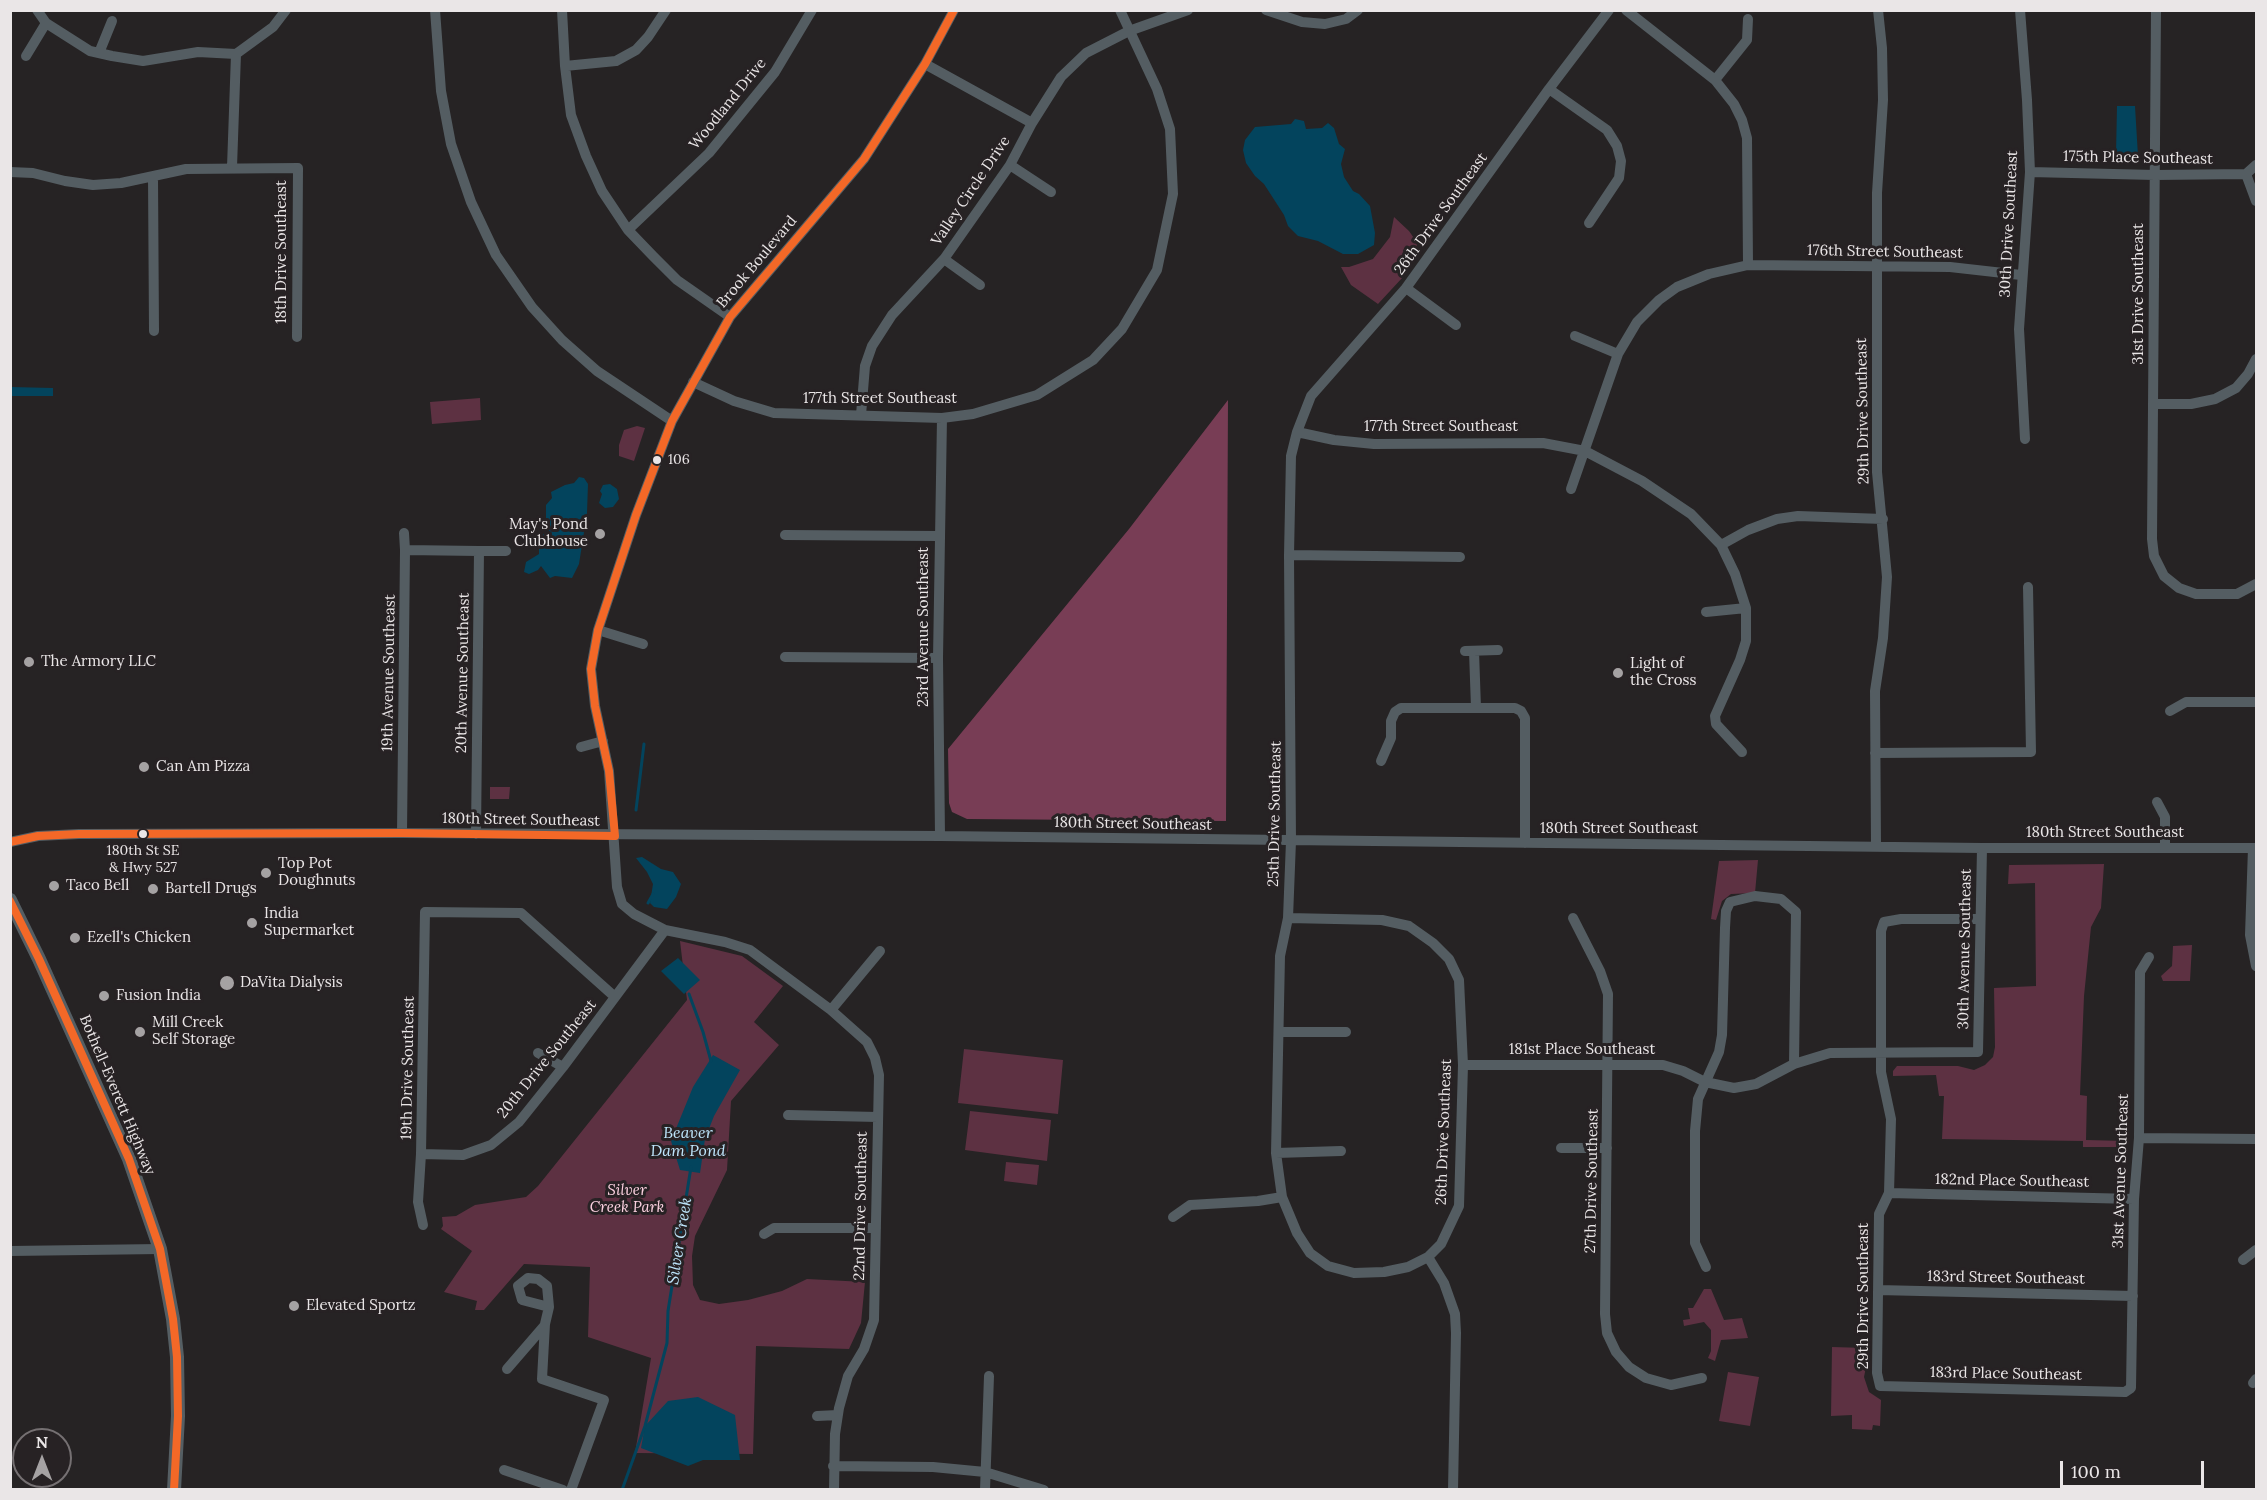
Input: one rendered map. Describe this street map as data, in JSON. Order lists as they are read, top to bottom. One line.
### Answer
{"streets":{"main road":["Bothell-Everett Highway"],"street":["Woodland Drive","175th Place Southeast","Valley Circle Drive","26th Drive Southeast","30th Drive Southeast","18th Drive Southeast","176th Street Southeast","Brook Boulevard","31st Drive Southeast","177th Street Southeast","29th Drive Southeast","23rd Avenue Southeast","19th Avenue Southeast","20th Avenue Southeast","25th Drive Southeast","180th Street Southeast","30th Avenue Southeast","181st Place Southeast","20th Drive Southeast","19th Drive Southeast","31st Avenue Southeast","27th Drive Southeast","182nd Place Southeast","22nd Drive Southeast","183rd Street Southeast","183rd Place Southeast"]},"crossings":[["175th Place Southeast","30th Drive Southeast"],["175th Place Southeast","31st Drive Southeast"],["Valley Circle Drive","177th Street Southeast"],["26th Drive Southeast","177th Street Southeast"],["26th Drive Southeast","25th Drive Southeast"],["26th Drive Southeast","181st Place Southeast"],["30th Drive Southeast","176th Street Southeast"],["176th Street Southeast","177th Street Southeast"],["176th Street Southeast","29th Drive Southeast"],["Brook Boulevard","177th Street Southeast"],["Brook Boulevard","180th Street Southeast"],["Brook Boulevard","20th Drive Southeast"],["Brook Boulevard","22nd Drive Southeast"],["177th Street Southeast","23rd Avenue Southeast"],["177th Street Southeast","25th Drive Southeast"],["29th Drive Southeast","180th Street Southeast"],["29th Drive Southeast","30th Avenue Southeast"],["29th Drive Southeast","181st Place Southeast"],["29th Drive Southeast","182nd Place Southeast"],["29th Drive Southeast","183rd Street Southeast"],["29th Drive Southeast","183rd Place Southeast"],["23rd Avenue Southeast","180th Street Southeast"],["19th Avenue Southeast","180th Street Southeast"],["20th Avenue Southeast","180th Street Southeast"],["25th Drive Southeast","180th Street Southeast"],["180th Street Southeast","30th Avenue Southeast"],["30th Avenue Southeast","181st Place Southeast"],["181st Place Southeast","27th Drive Southeast"],["20th Drive Southeast","19th Drive Southeast"],["20th Drive Southeast","22nd Drive Southeast"],["31st Avenue Southeast","182nd Place Southeast"],["31st Avenue Southeast","183rd Street Southeast"],["31st Avenue Southeast","183rd Place Southeast"]],"water":["Beaver Dam Pond","Silver Creek"],"parks":["Silver Creek Park"],"places":["106","May's Pond Clubhouse","The Armory LLC","Light of the Cross","Can Am Pizza","180th St SE & Hwy 527","Top Pot Doughnuts","Taco Bell","Bartell Drugs","India Supermarket","Ezell's Chicken","DaVita Dialysis","Fusion India","Mill Creek Self Storage","Elevated Sportz"],"scale_bar":"100 m","north":"top"}
